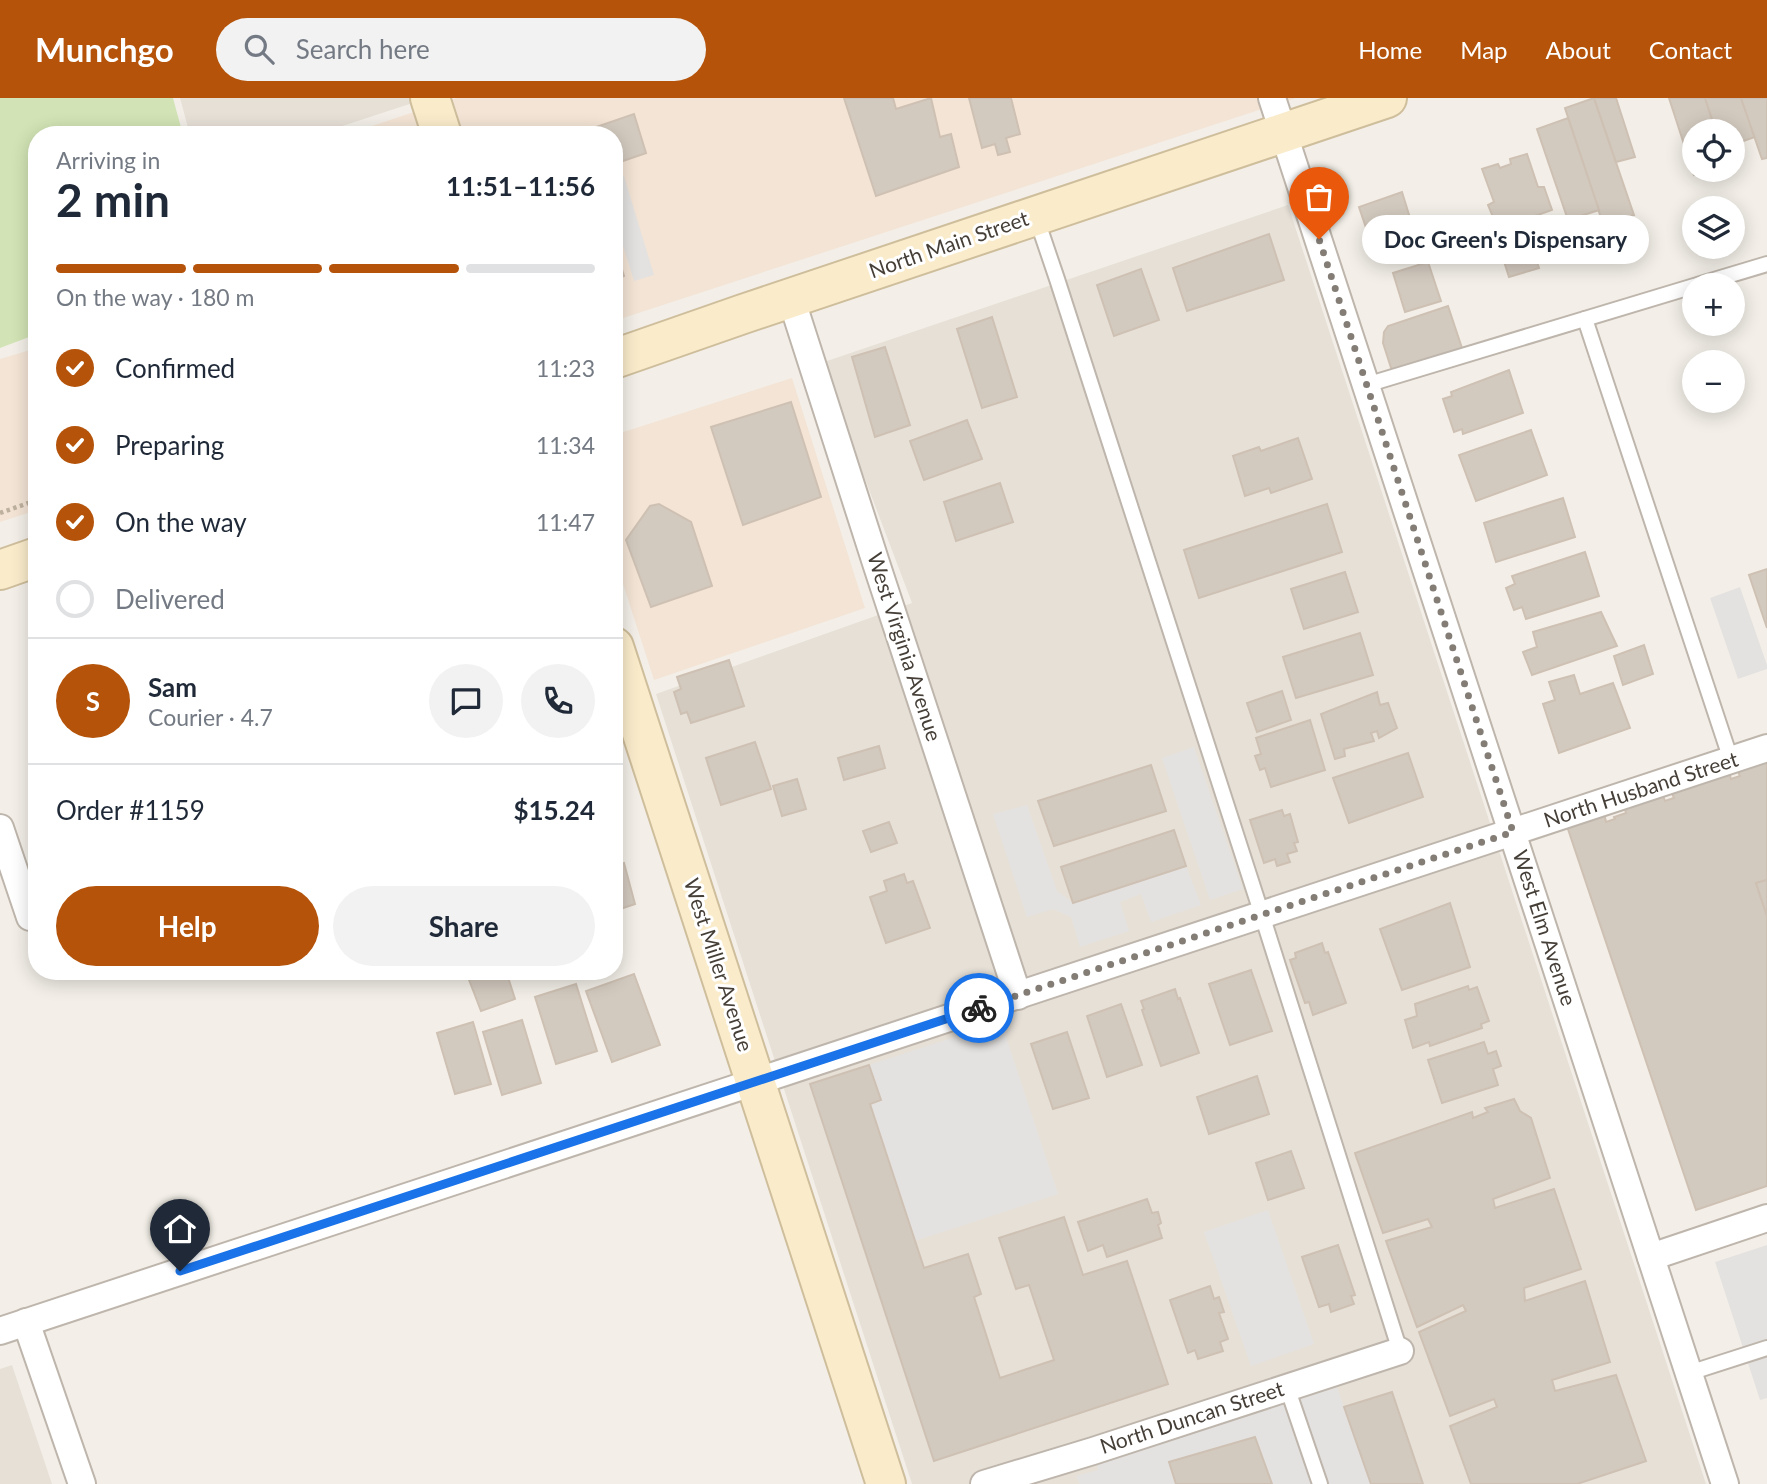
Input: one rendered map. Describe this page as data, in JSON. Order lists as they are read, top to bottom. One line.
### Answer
{"streets":{"street":["North Main Street","West Virginia Avenue","North Husband Street","West Elm Avenue","West Miller Avenue","North Duncan Street"]},"crossings":[["North Main Street","West Virginia Avenue"],["North Main Street","West Elm Avenue"],["West Virginia Avenue","North Husband Street"],["North Husband Street","West Elm Avenue"],["North Husband Street","West Miller Avenue"]],"places":["Doc Green's Dispensary"],"page":{"header":"Munchgo","search":"Search here","nav":["Home","Map","About","Contact"],"map_buttons":["+","−"],"heading":["2 min","Arriving in","11:51–11:56"],"panel":["Sam","Courier · 4.7","Order #1159","$15.24"],"bubble":"Doc Green's Dispensary","bar":"On the way · 180 m","list":[["Confirmed","11:23"],["Preparing","11:34"],["On the way","11:47"],"Delivered"],"round":"S","buttons":["Help","Share"]}}
